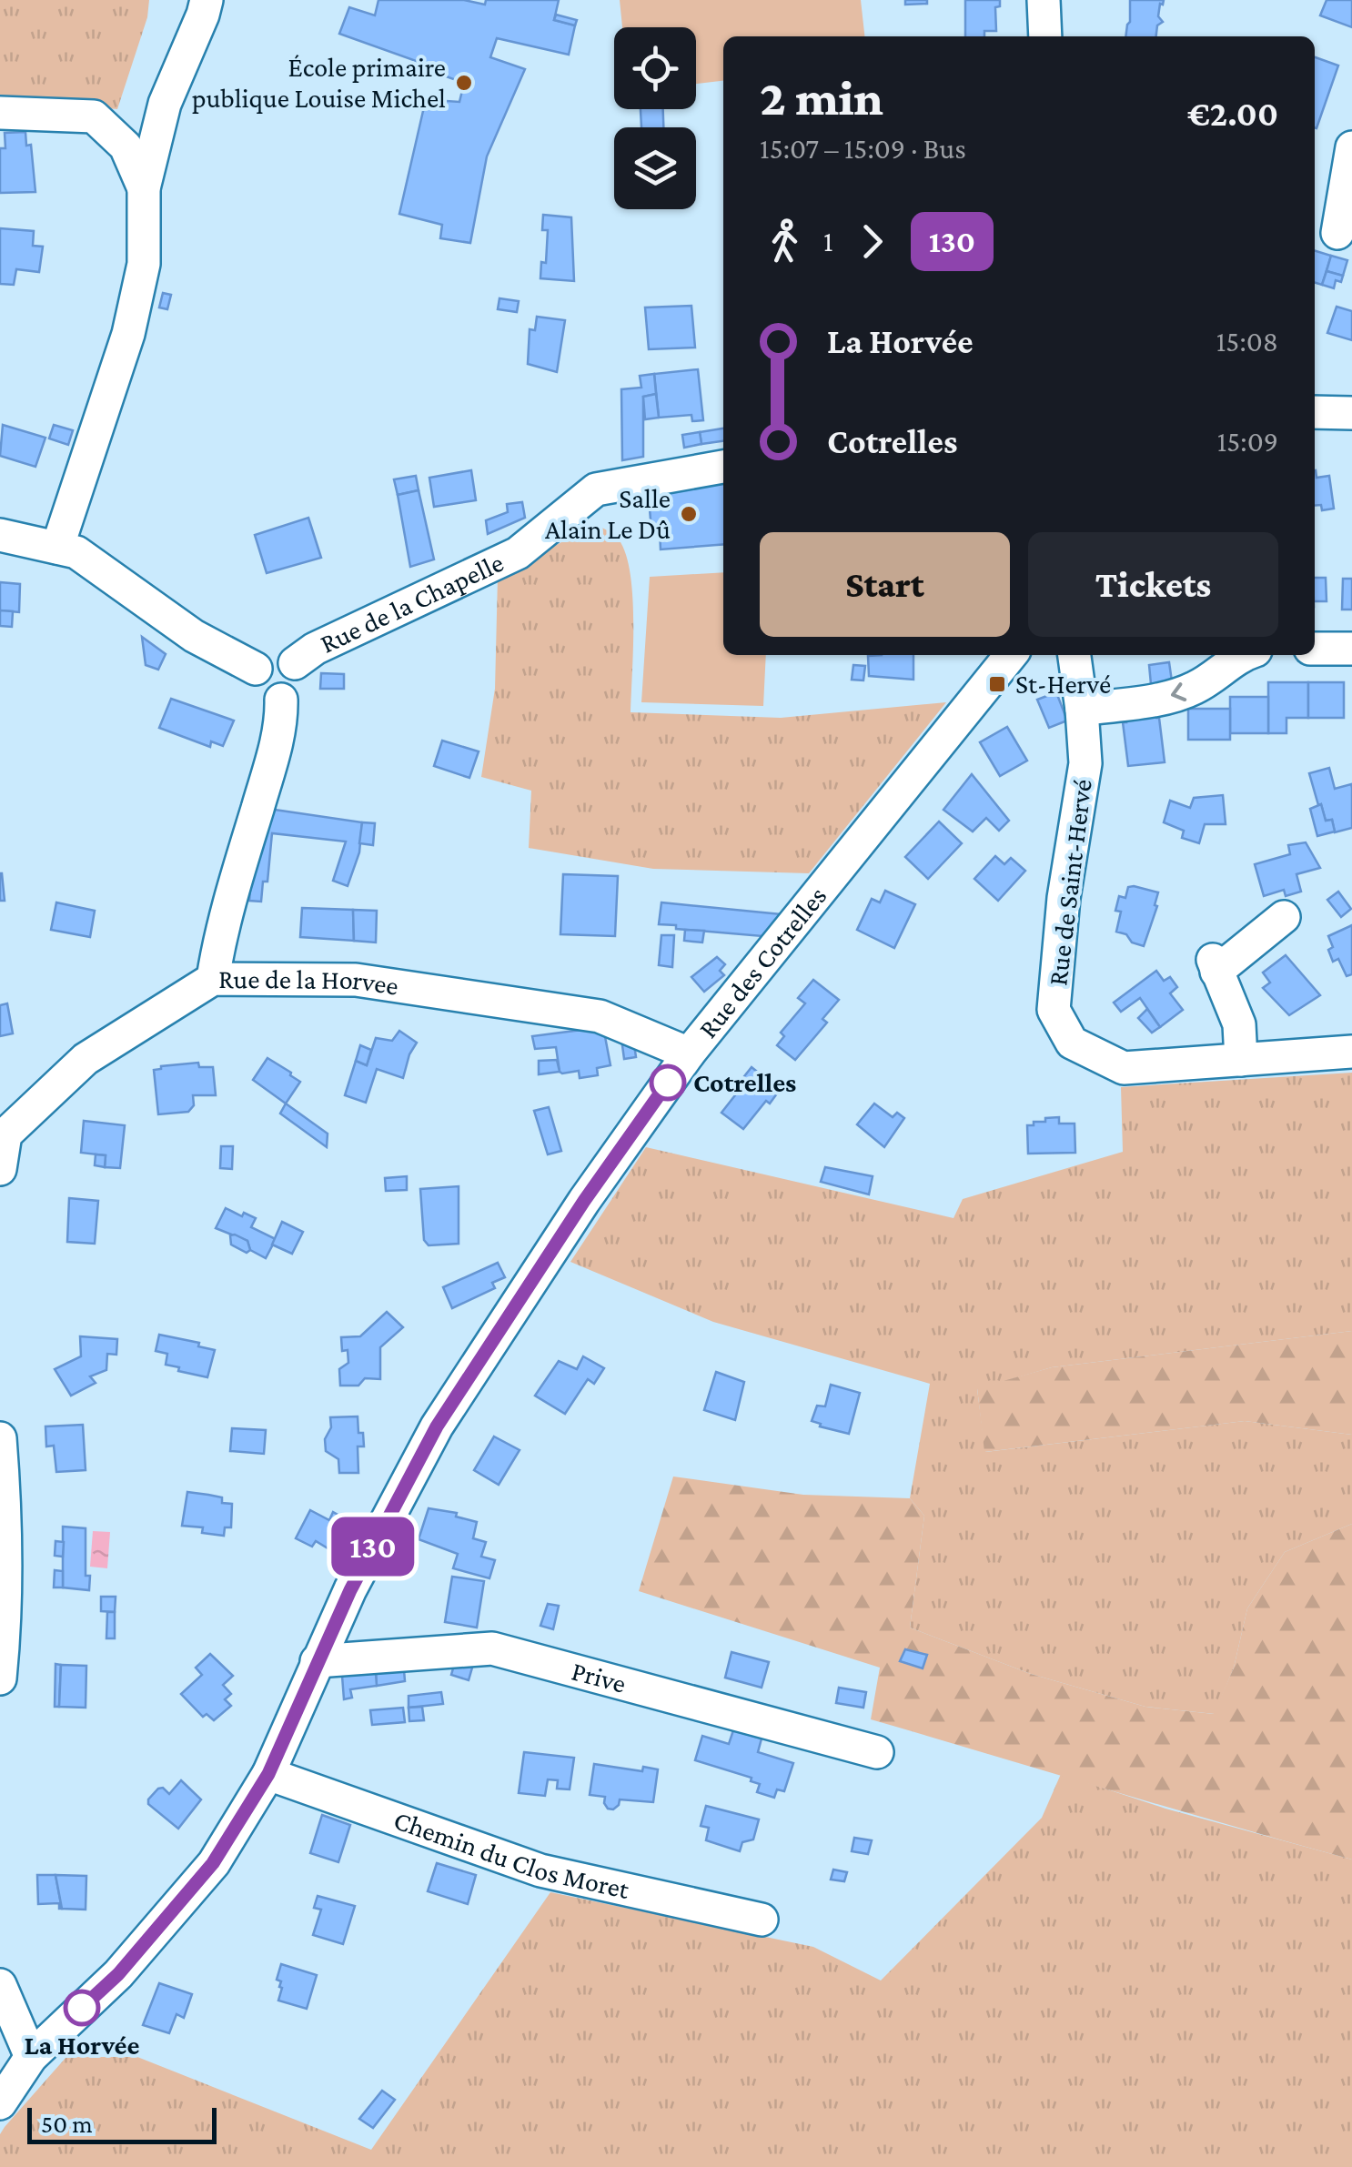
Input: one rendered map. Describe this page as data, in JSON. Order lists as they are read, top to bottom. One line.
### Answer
{"streets":{"street":["Rue de la Chapelle","Rue de Saint-Hervé","Rue des Cotrelles","Rue de la Horvee","Prive","Chemin du Clos Moret"]},"crossings":[["Rue des Cotrelles","Rue de la Horvee"],["Rue des Cotrelles","Prive"],["Rue des Cotrelles","Chemin du Clos Moret"]],"places":{"other":["École primaire publique Louise Michel","Salle Alain Le Dû","Cotrelles","La Horvée"],"transit":["St-Hervé"]},"lines":["bus line 130"],"scale_bar":"50 m","page":{"on_map":"130","heading":["2 min","15:07 – 15:09 · Bus","€2.00"],"legs":["1","130"],"list":[{"name":"La Horvée","value":"15:08"},{"name":"Cotrelles","value":"15:09"}],"buttons":["Start","Tickets"],"scale":"50 m"}}
